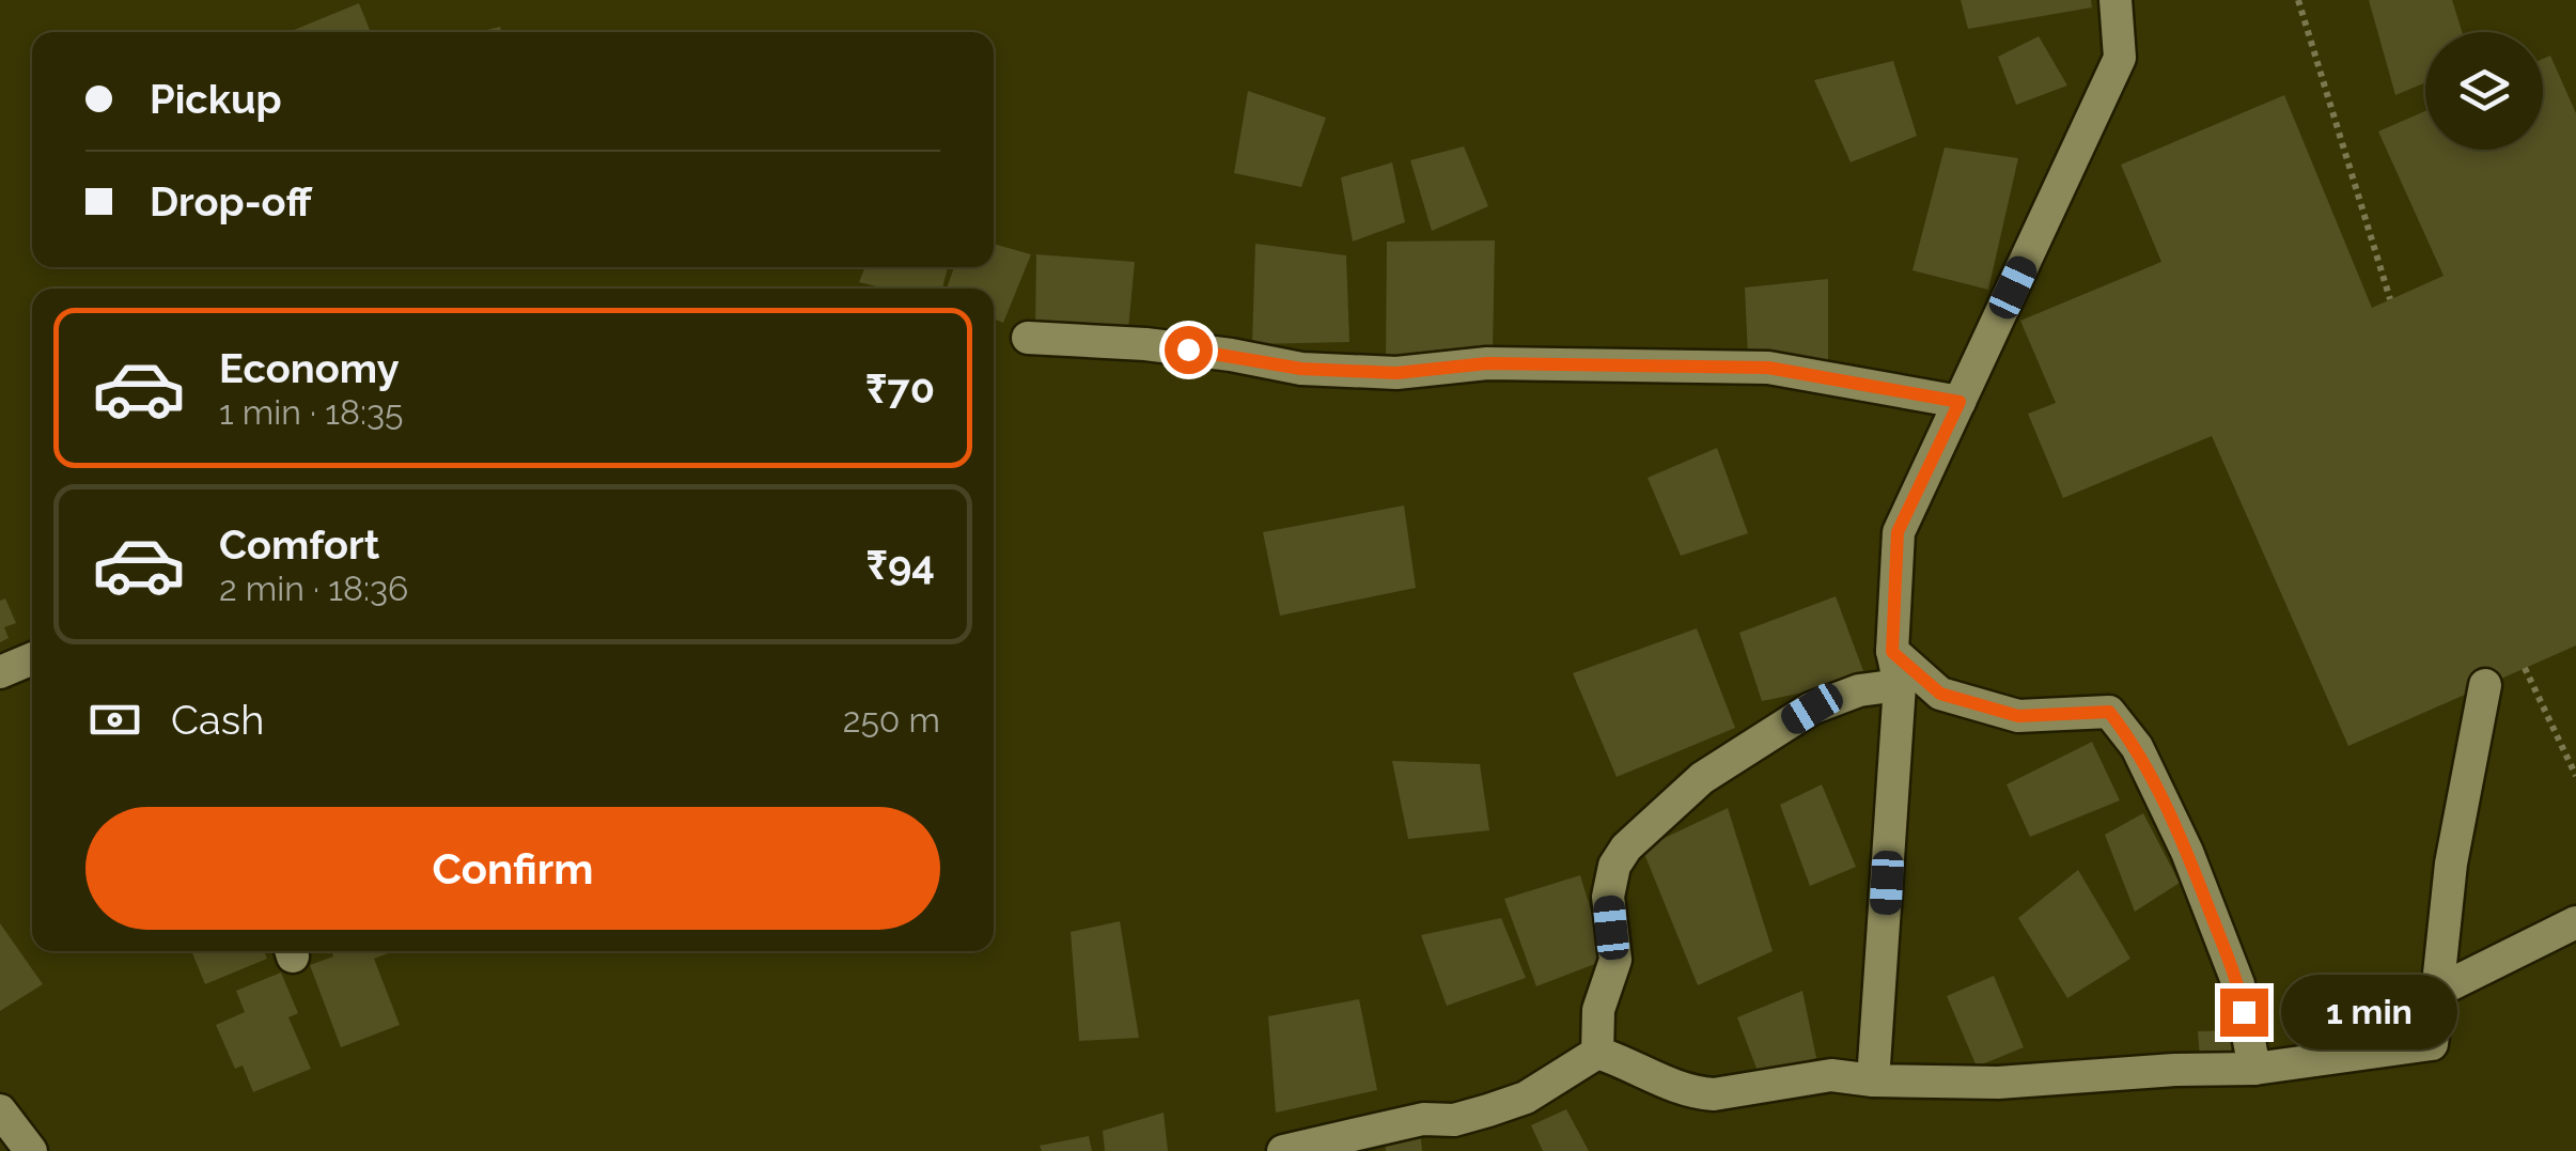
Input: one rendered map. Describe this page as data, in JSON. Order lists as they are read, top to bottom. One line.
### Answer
{"page":{"banner":["Pickup","Drop-off"],"list":[{"name":"Economy","note":"1 min · 18:35","value":"₹70"},{"name":"Comfort","note":"2 min · 18:36","value":"₹94"}],"pay":["Cash","250 m"],"buttons":"Confirm","bubble":"1 min"}}
